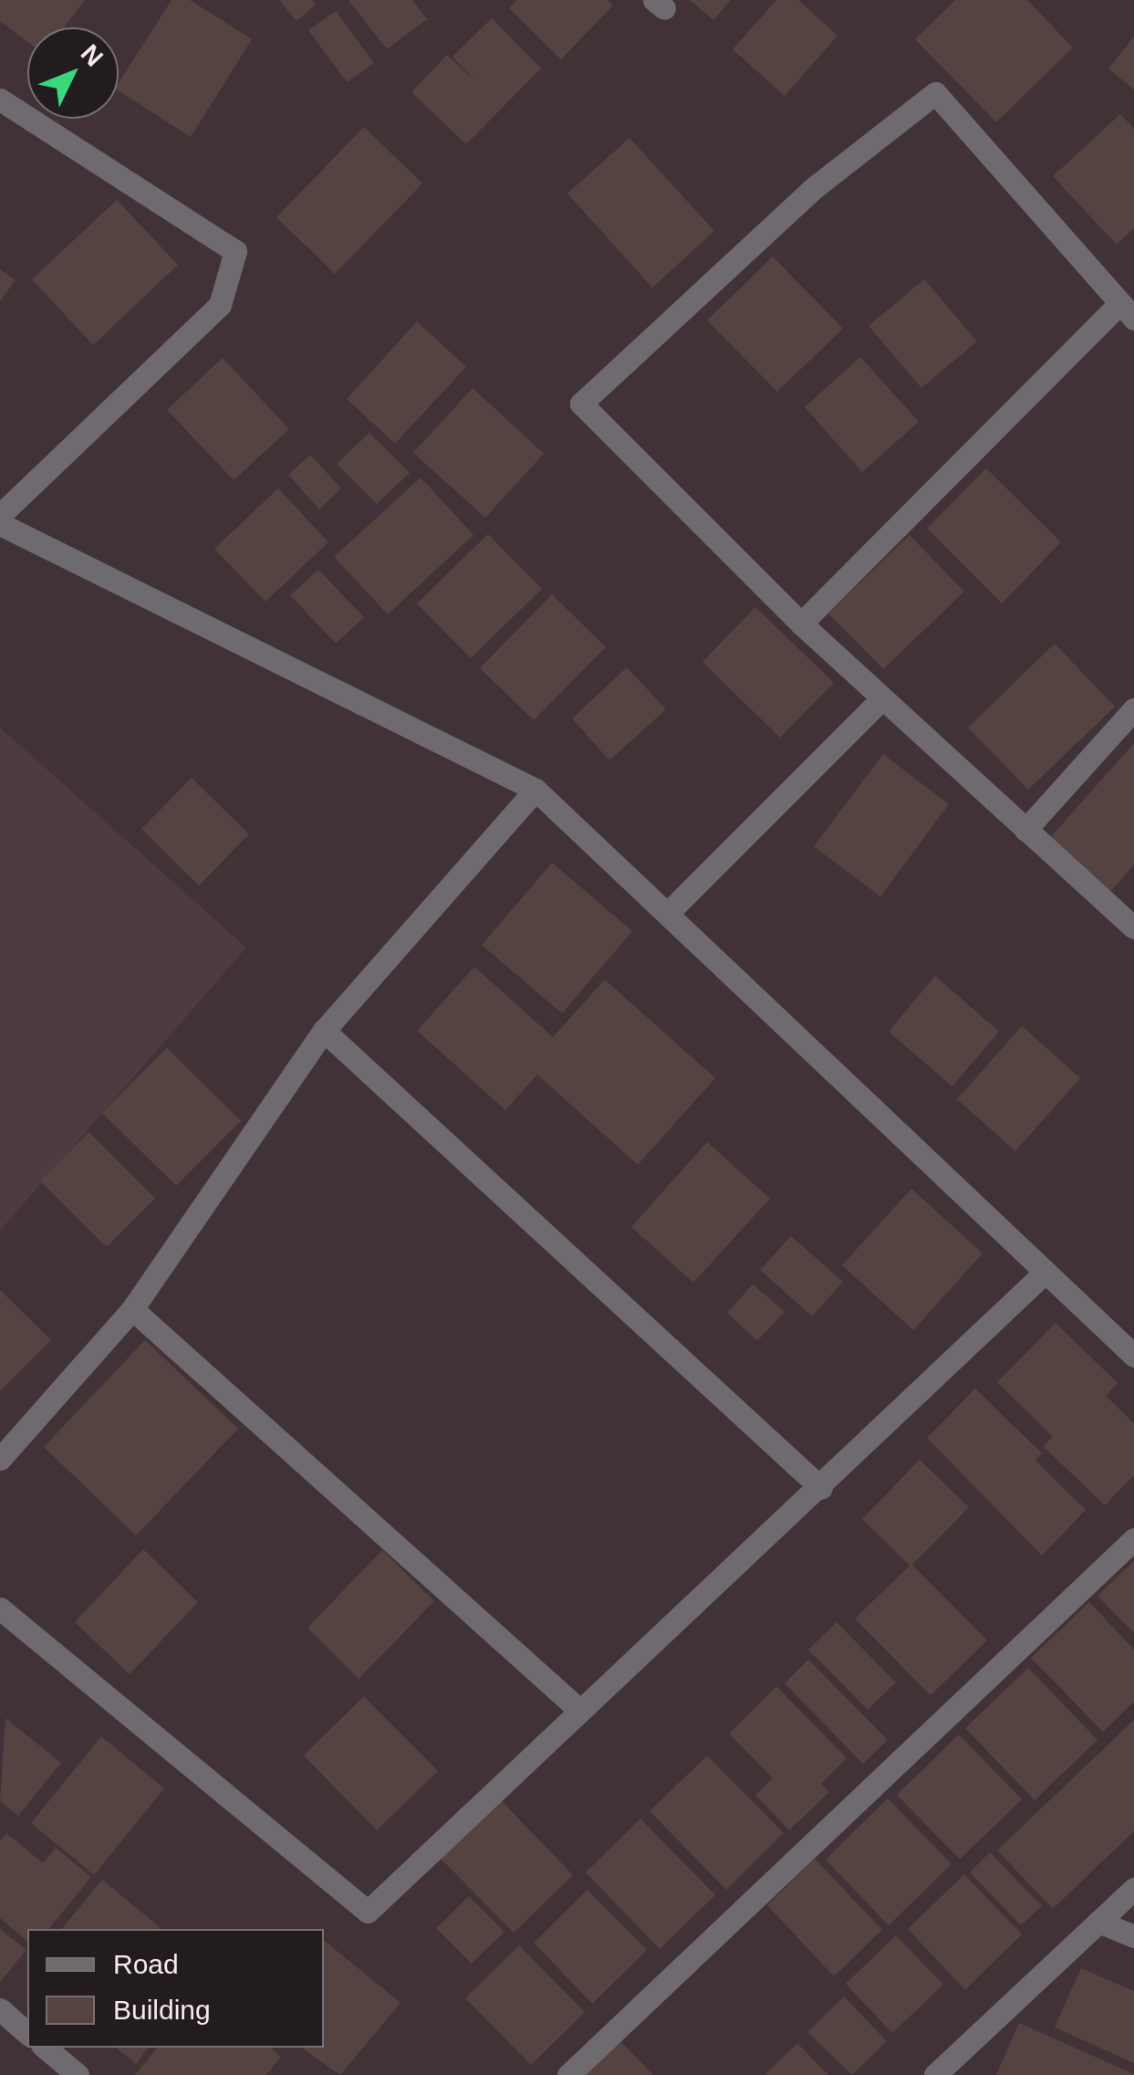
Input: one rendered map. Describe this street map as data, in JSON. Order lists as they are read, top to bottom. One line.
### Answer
{"legend":["Road","Building"],"north":"top right"}
